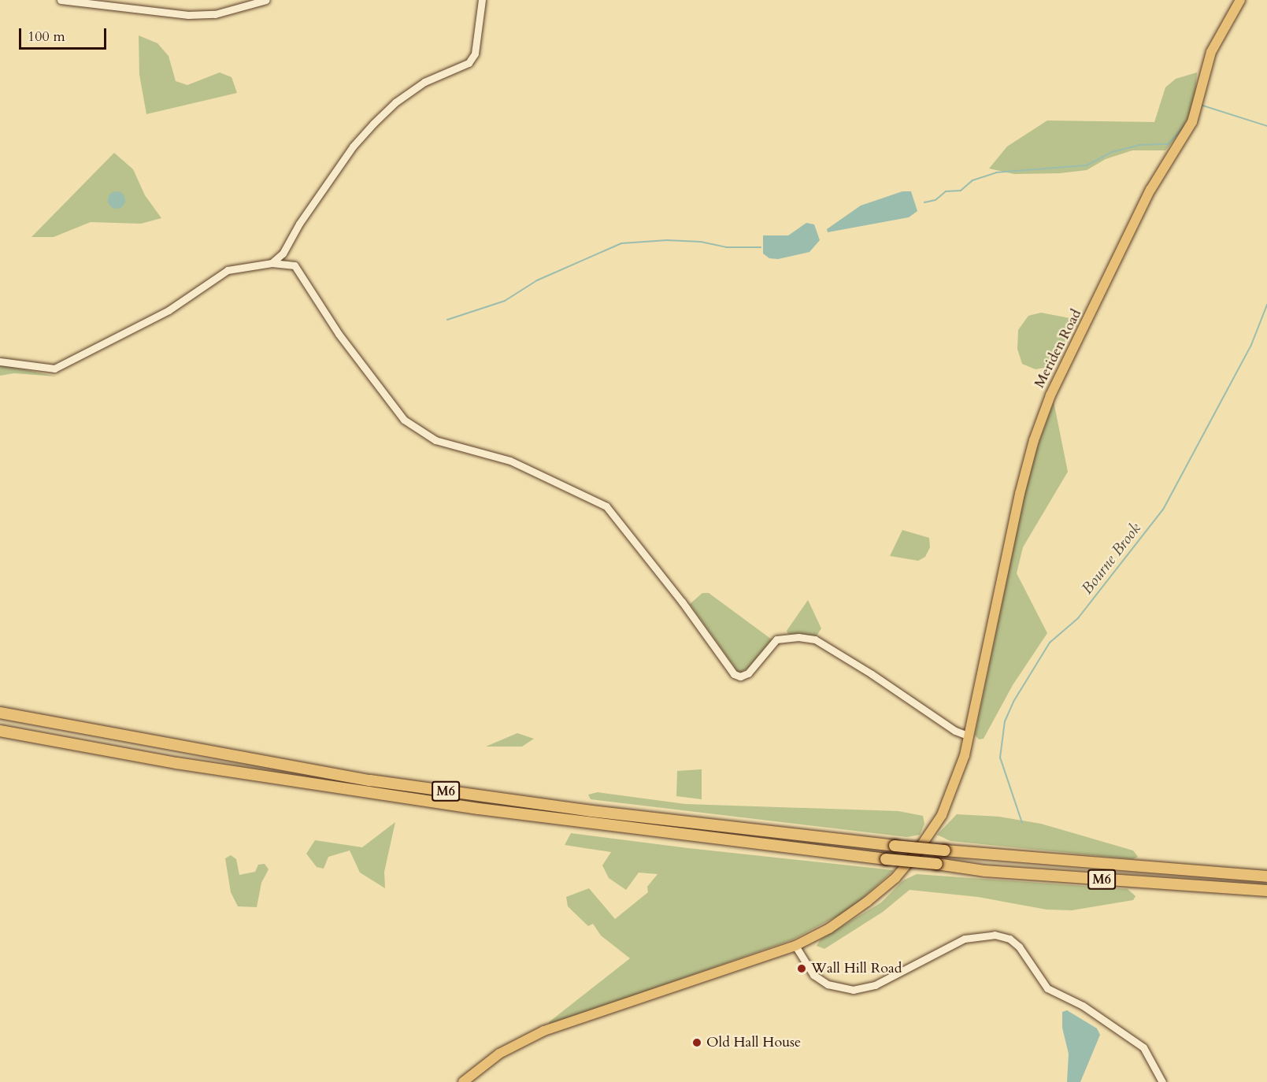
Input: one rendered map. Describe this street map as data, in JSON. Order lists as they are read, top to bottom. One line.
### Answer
{"streets":{"highway":["M6"],"main road":["Meriden Road"]},"water":["Bourne Brook"],"places":["Wall Hill Road","Old Hall House"],"scale_bar":"100 m"}
